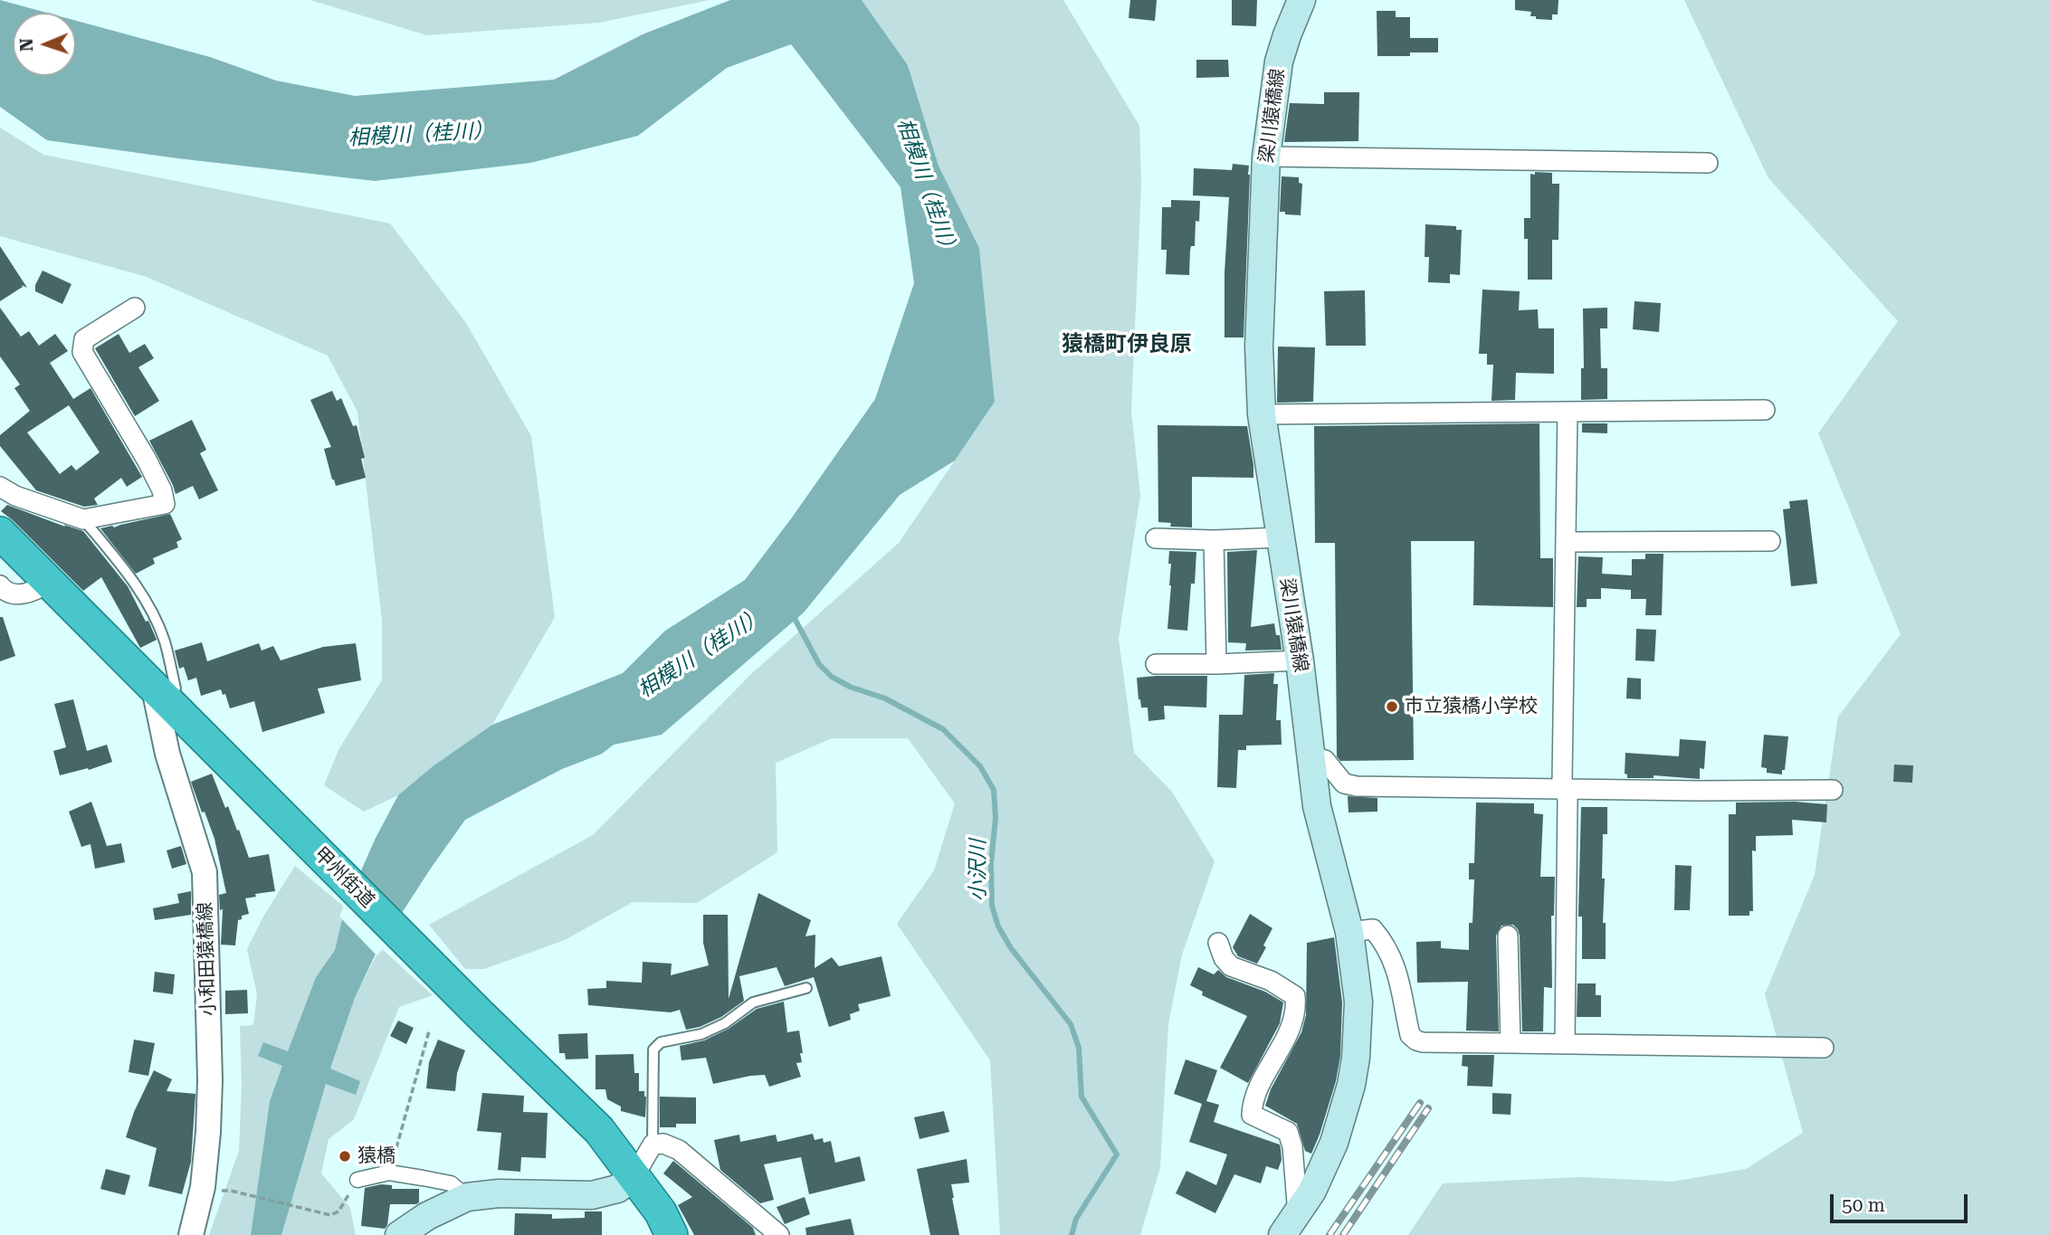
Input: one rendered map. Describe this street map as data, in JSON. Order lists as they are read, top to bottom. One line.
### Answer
{"streets":{"highway":["甲州街道"],"main road":["梁川猿橋線"],"street":["小和田猿橋線"]},"crossings":[["甲州街道","小和田猿橋線"]],"districts":["猿橋町伊良原"],"water":["相模川（桂川）","小沢川"],"places":["市立猿橋小学校","猿橋"],"scale_bar":"50 m","north":"left"}
